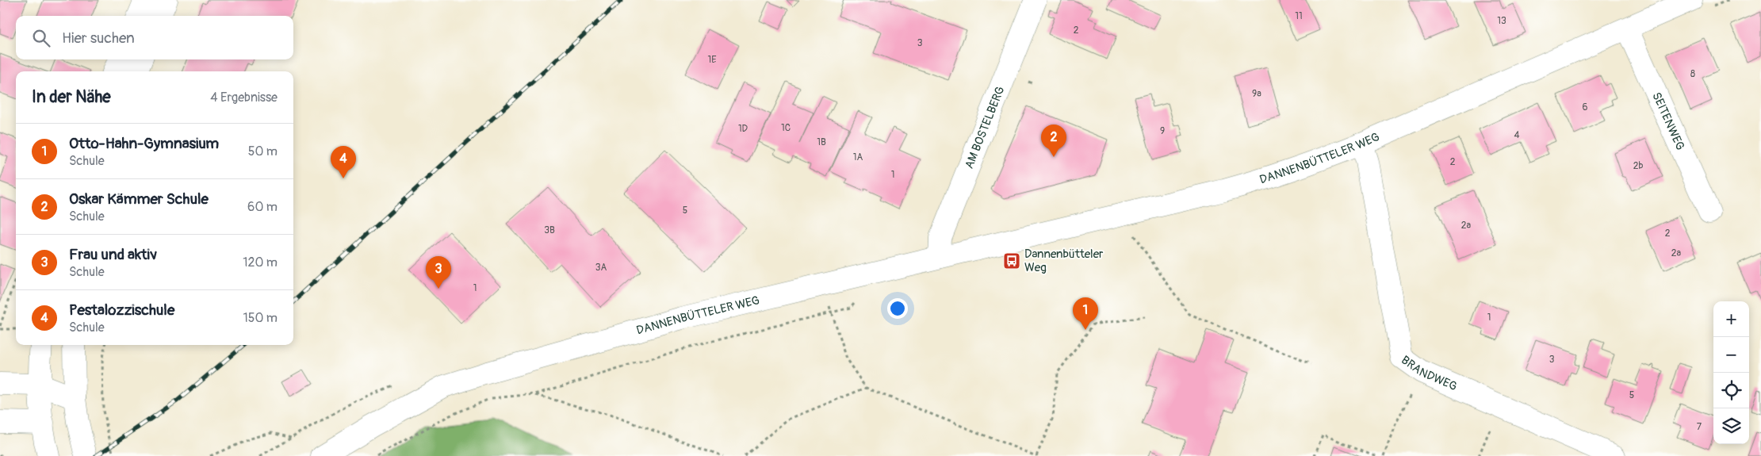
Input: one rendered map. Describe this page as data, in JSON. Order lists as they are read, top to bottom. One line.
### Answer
{"streets":{"street":["SEITENWEG","AM BOSTELBERG","DANNENBÜTTELER WEG","BRANDWEG"]},"crossings":[["SEITENWEG","DANNENBÜTTELER WEG"],["AM BOSTELBERG","DANNENBÜTTELER WEG"],["DANNENBÜTTELER WEG","BRANDWEG"]],"places":{"bus stop":["Dannenbütteler Weg"]},"house_numbers":["11","13","2","3","1E","8","9a","6","1C","1D","9","4","1B","1A","2","2b","1","5","2a","3B","2","2a","3A","1","1","3","5","7"],"page":{"search":"Hier suchen","heading":["In der Nähe","4 Ergebnisse"],"list":[{"mark":"1","name":"Otto-Hahn-Gymnasium","note":"Schule","value":"50 m"},{"mark":"2","name":"Oskar Kämmer Schule","note":"Schule","value":"60 m"},{"mark":"3","name":"Frau und aktiv","note":"Schule","value":"120 m"},{"mark":"4","name":"Pestalozzischule","note":"Schule","value":"150 m"}],"pins":["2","4","3","1"],"map_buttons":["+","−"]}}
